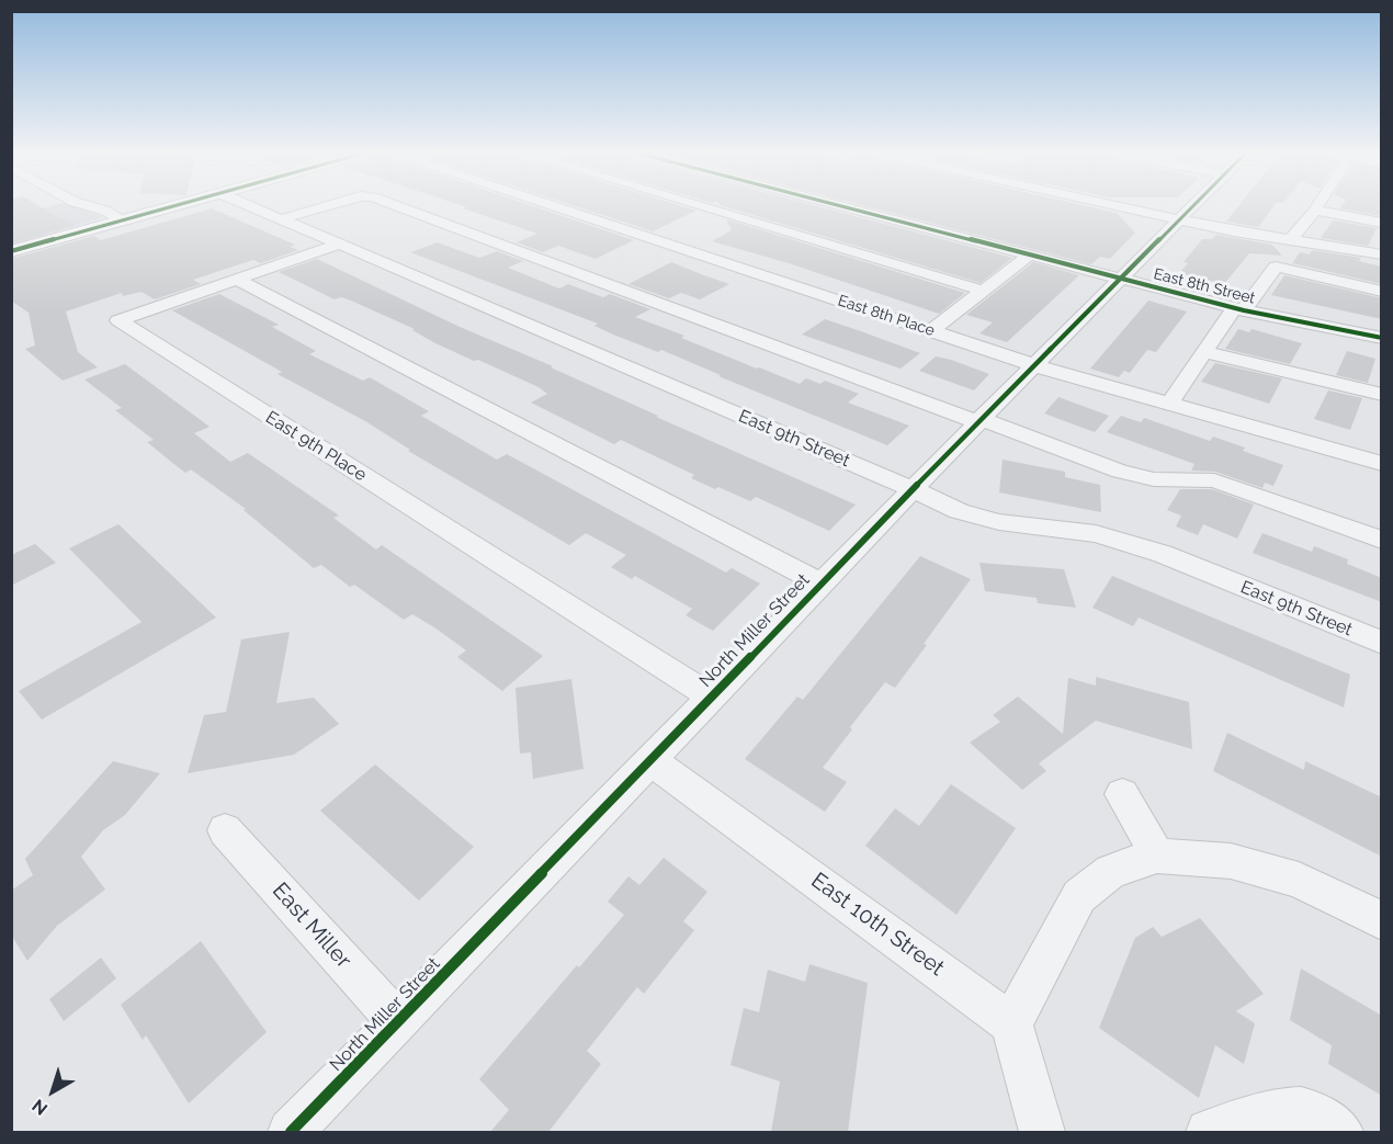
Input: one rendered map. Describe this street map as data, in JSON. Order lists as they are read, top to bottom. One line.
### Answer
{"streets":{"street":["East 8th Street","East 8th Place","East 9th Street","East 9th Place","North Miller Street","East 10th Street","East Miller"]},"crossings":[["East 8th Street","North Miller Street"],["East 8th Place","North Miller Street"],["East 9th Street","East 9th Place"],["East 9th Street","North Miller Street"],["East 9th Place","North Miller Street"],["North Miller Street","East 10th Street"],["North Miller Street","East Miller"]],"north":"bottom left"}
